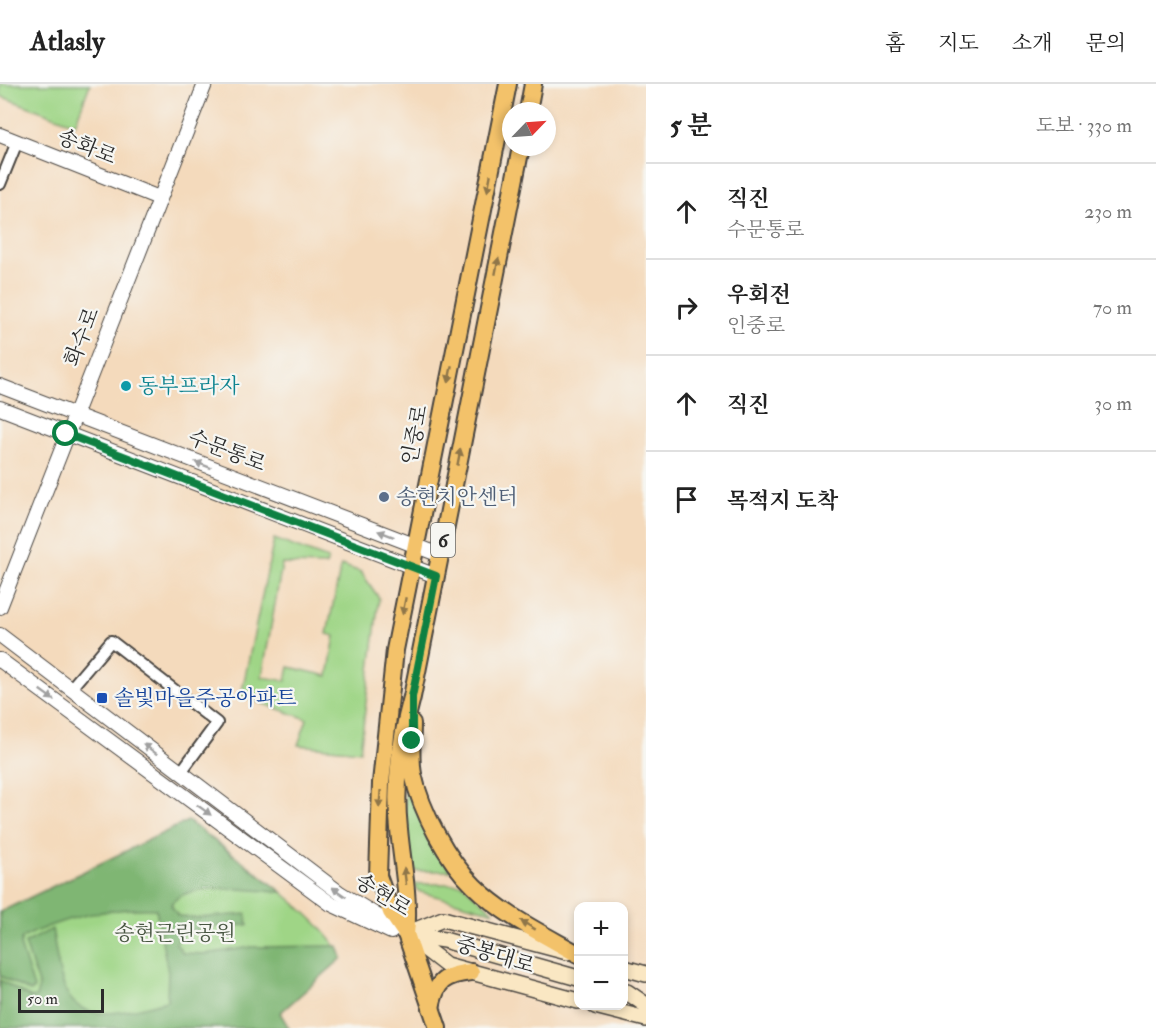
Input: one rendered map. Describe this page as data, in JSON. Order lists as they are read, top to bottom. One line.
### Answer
{"streets":{"main road":["인중로","6","중봉대로"],"street":["송화로","화수로","수문통로","송현로"]},"crossings":[["송화로","화수로"],["화수로","수문통로"],["인중로","수문통로"],["인중로","송현로"],["인중로","중봉대로"],["송현로","중봉대로"]],"parks":["송현근린공원"],"places":{"other":["동부프라자","송현치안센터"],"transit":["솔빛마을주공아파트"]},"scale_bar":"50 m","north":"top right","page":{"header":"Atlasly","nav":["홈","지도","소개","문의"],"heading":["5 분","도보 · 330 m"],"list":[["직진","수문통로","230 m"],["우회전","인중로","70 m"],["직진","30 m"],"목적지 도착"],"map_buttons":["+","−"],"scale":"50 m"}}
